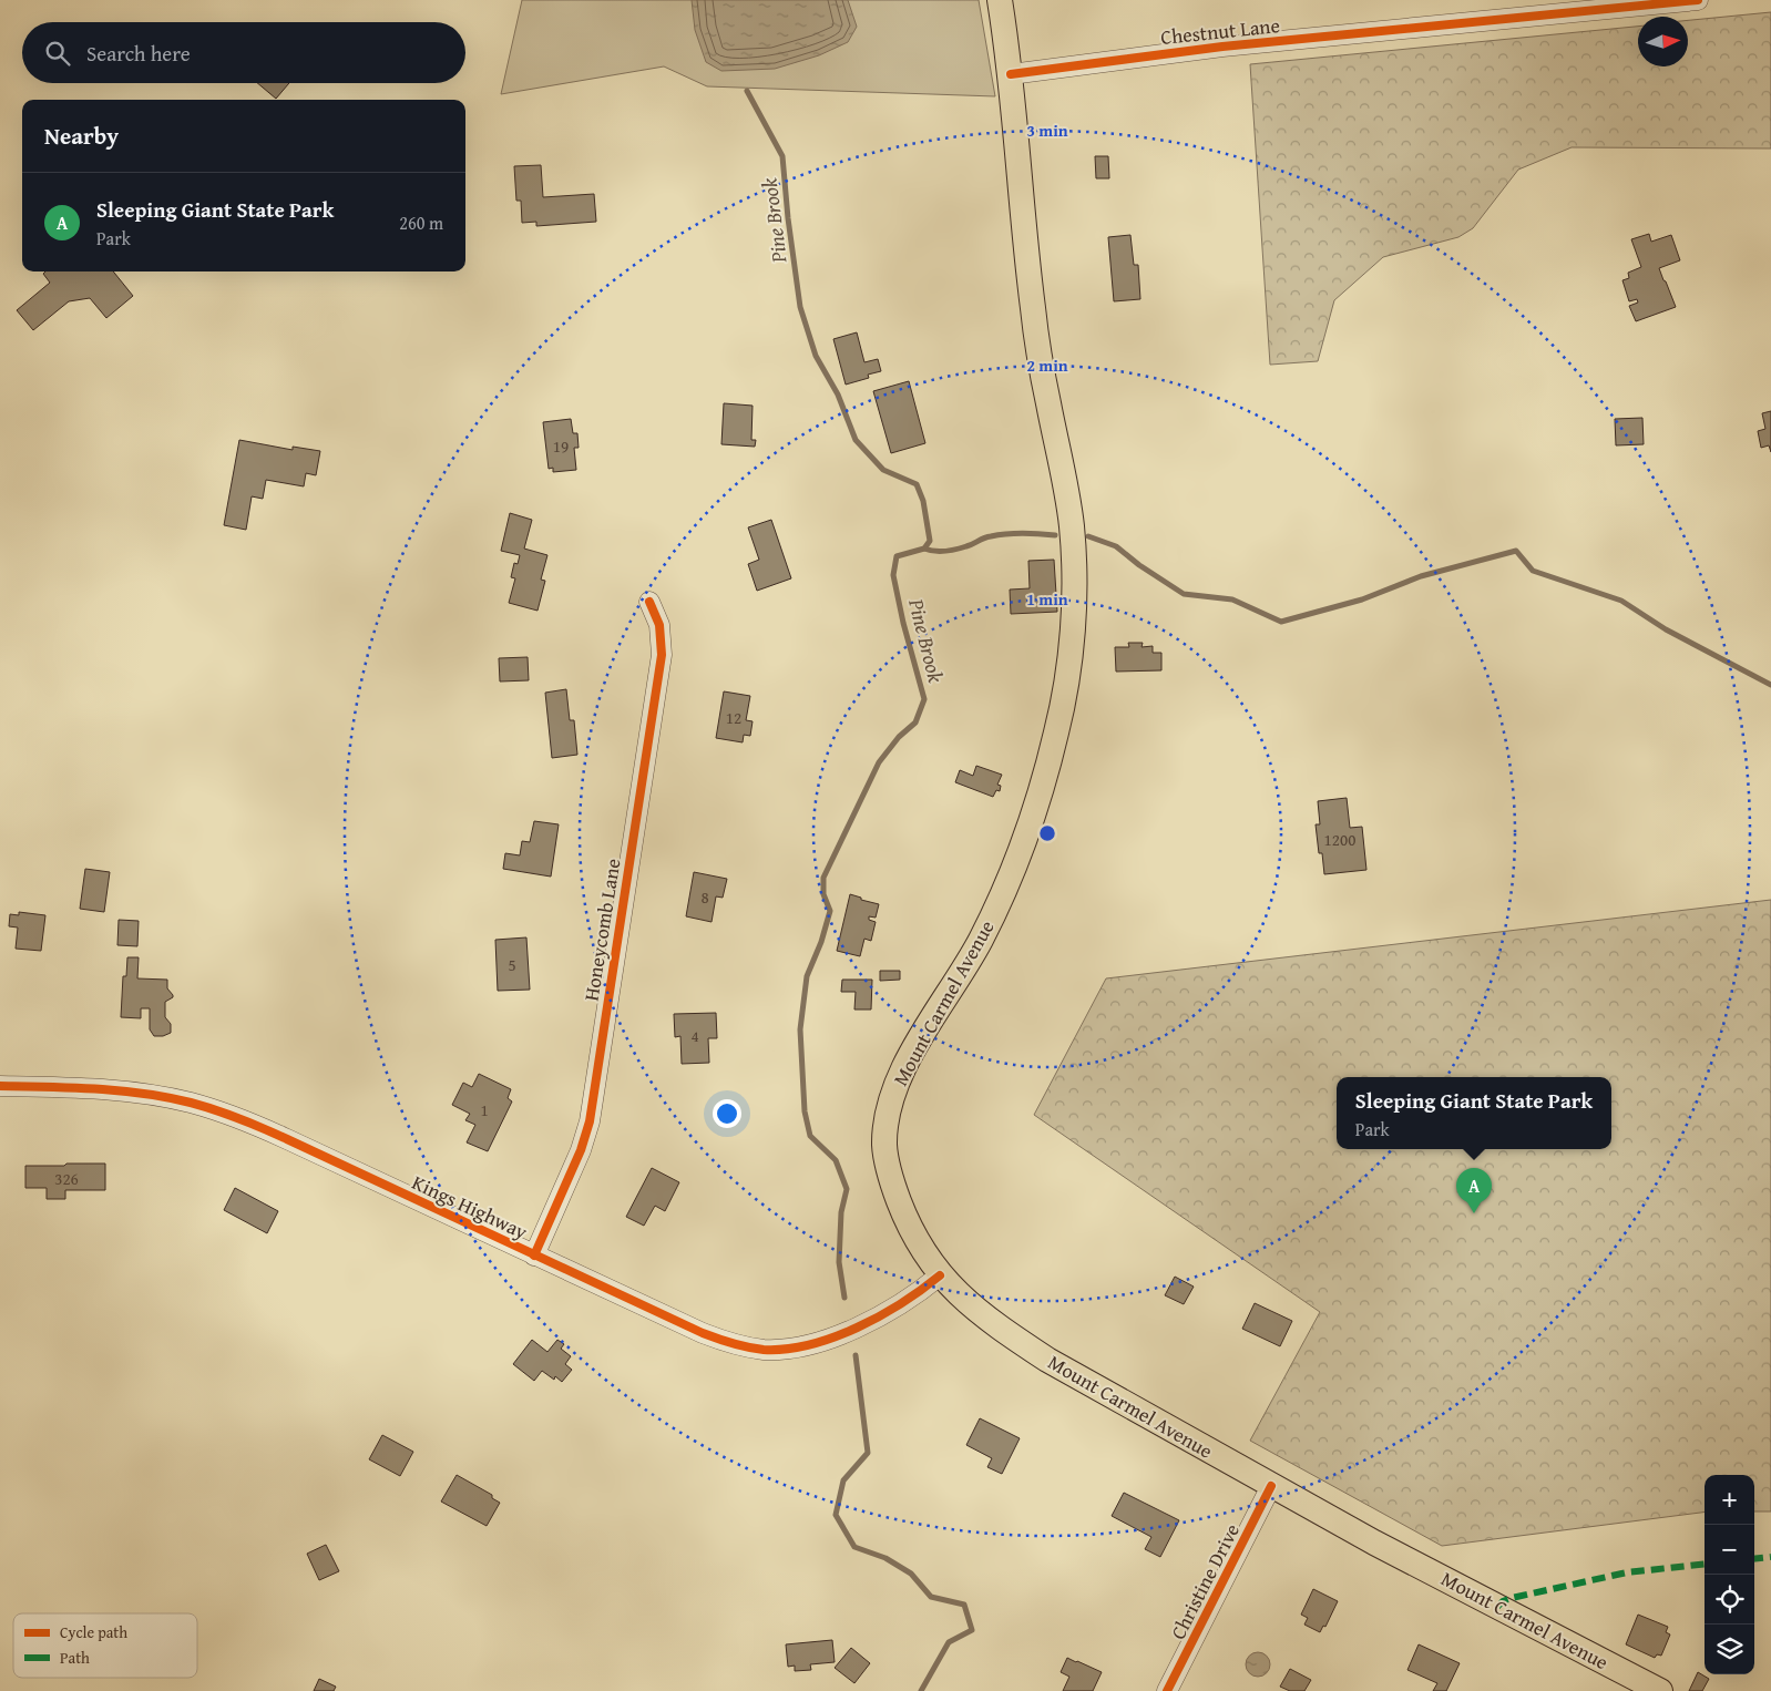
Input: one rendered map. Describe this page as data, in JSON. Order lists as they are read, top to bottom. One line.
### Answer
{"streets":{"main road":["Mount Carmel Avenue"],"street":["Chestnut Lane","Honeycomb Lane","Kings Highway","Christine Drive"]},"crossings":[["Chestnut Lane","Mount Carmel Avenue"],["Honeycomb Lane","Kings Highway"],["Mount Carmel Avenue","Kings Highway"],["Mount Carmel Avenue","Christine Drive"]],"water":["Pine Brook"],"house_numbers":["19","12","1200","8","5","4","1","326"],"legend":["Cycle path","Path"],"north":"right","page":{"search":"Search here","heading":"Nearby","list":[{"mark":"A","name":"Sleeping Giant State Park","note":"Park","value":"260 m"}],"popup":["Sleeping Giant State Park","Park"],"pins":"A","map_buttons":["+","−"]},"rings":["3 min","2 min","1 min"]}
